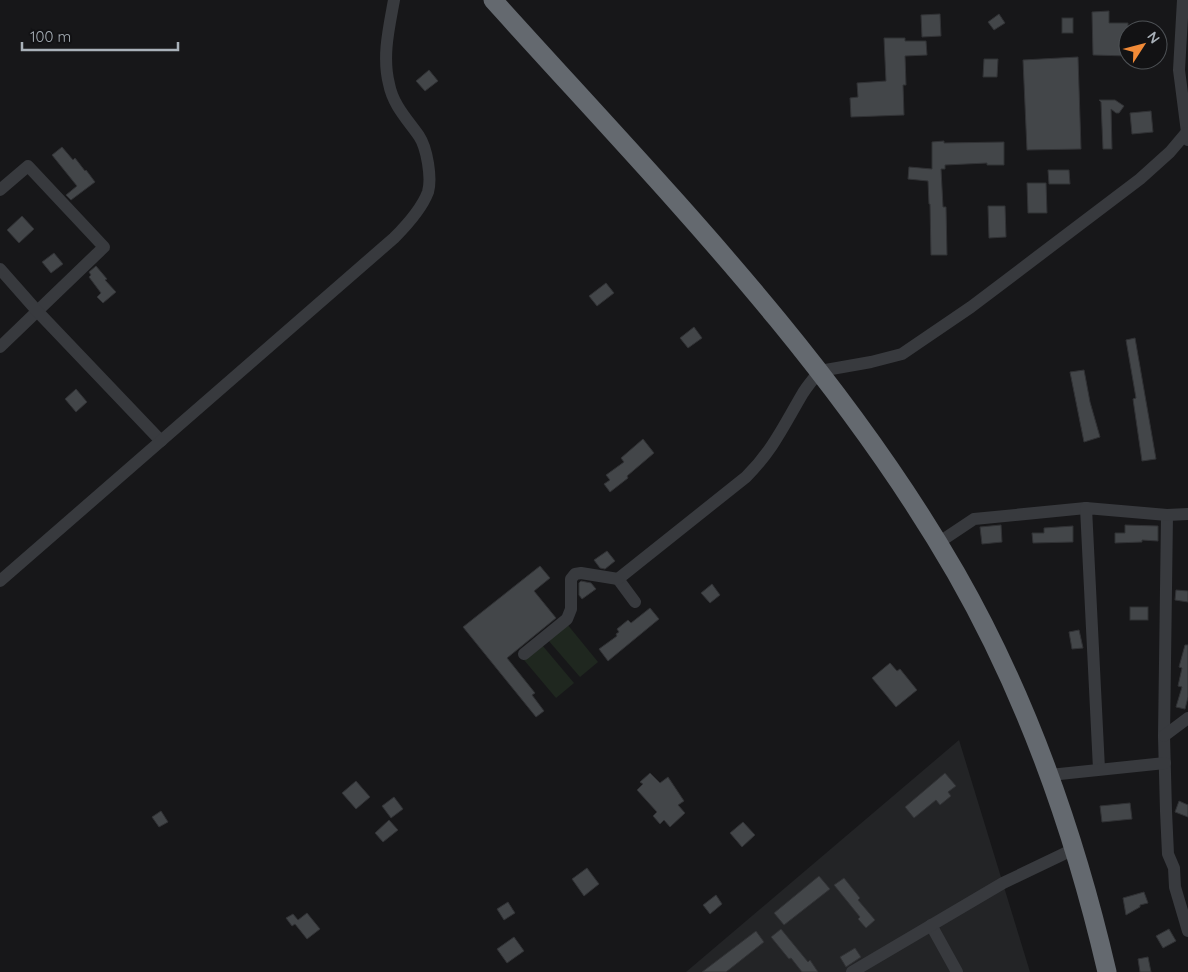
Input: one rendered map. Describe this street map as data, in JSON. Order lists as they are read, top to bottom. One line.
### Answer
{"scale_bar":"100 m","north":"top right"}
